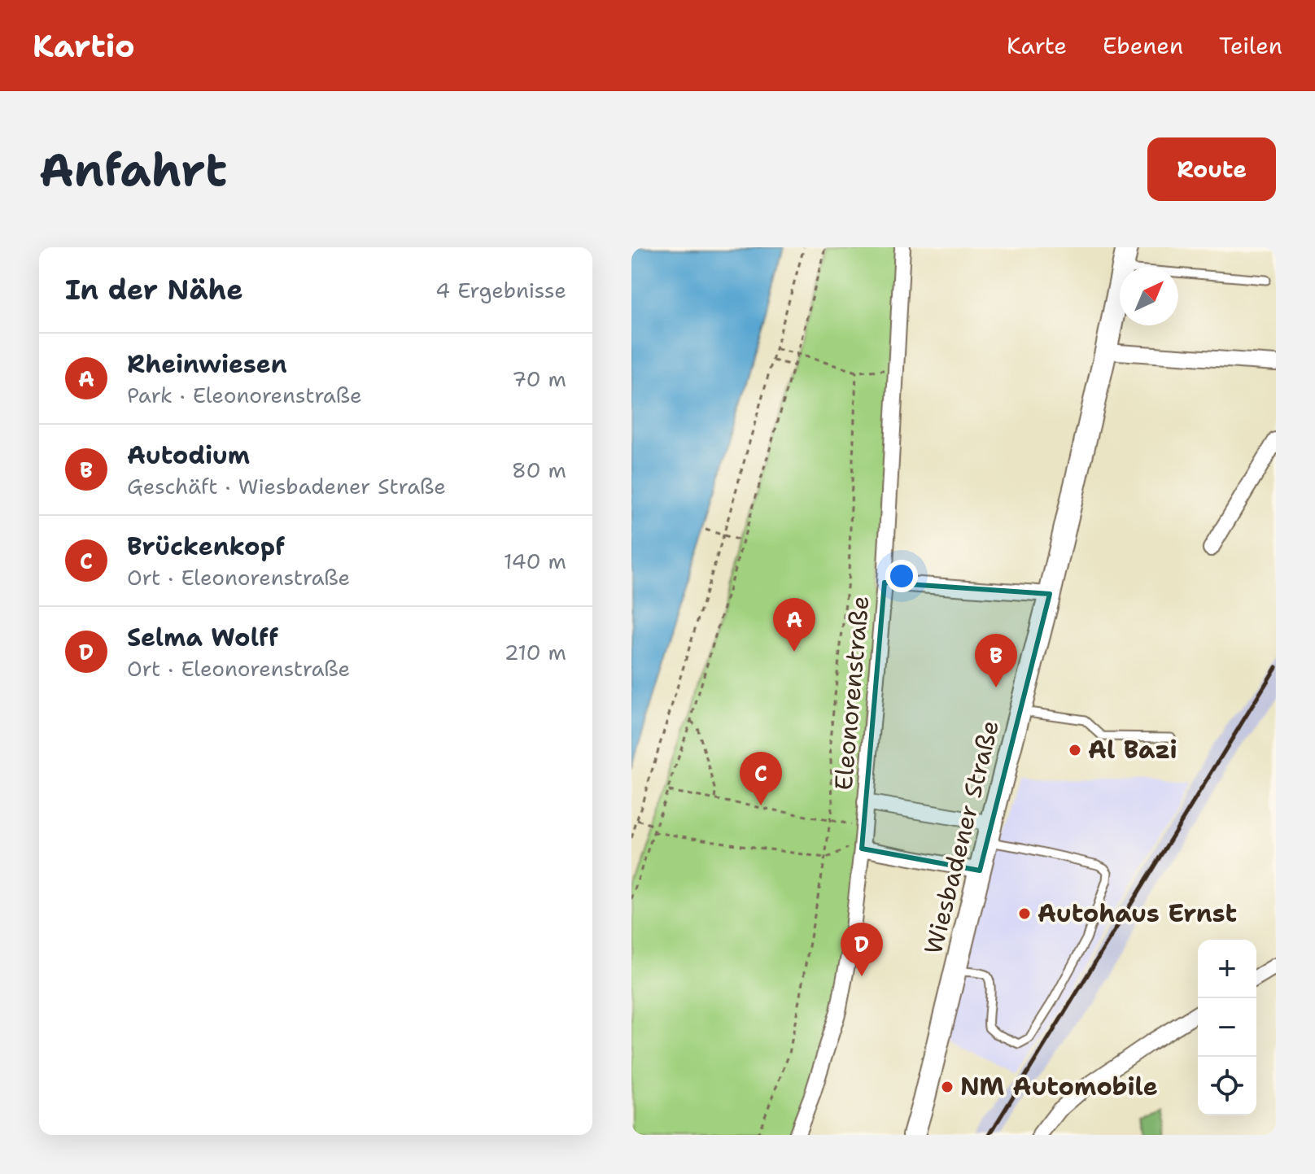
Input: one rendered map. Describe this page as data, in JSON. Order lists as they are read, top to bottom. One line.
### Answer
{"streets":{"main road":["Wiesbadener Straße"],"street":["Eleonorenstraße"]},"places":["Al Bazi","Autohaus Ernst","NM Automobile"],"north":"top right","page":{"header":"Kartio","nav":["Karte","Ebenen","Teilen"],"buttons":"Route","title":"Anfahrt","heading":["In der Nähe","4 Ergebnisse"],"list":[{"mark":"A","name":"Rheinwiesen","note":"Park · Eleonorenstraße","value":"70 m"},{"mark":"B","name":"Autodium","note":"Geschäft · Wiesbadener Straße","value":"80 m"},{"mark":"C","name":"Brückenkopf","note":"Ort · Eleonorenstraße","value":"140 m"},{"mark":"D","name":"Selma Wolff","note":"Ort · Eleonorenstraße","value":"210 m"}],"pins":["A","B","C","D"],"map_buttons":["+","−"]}}
